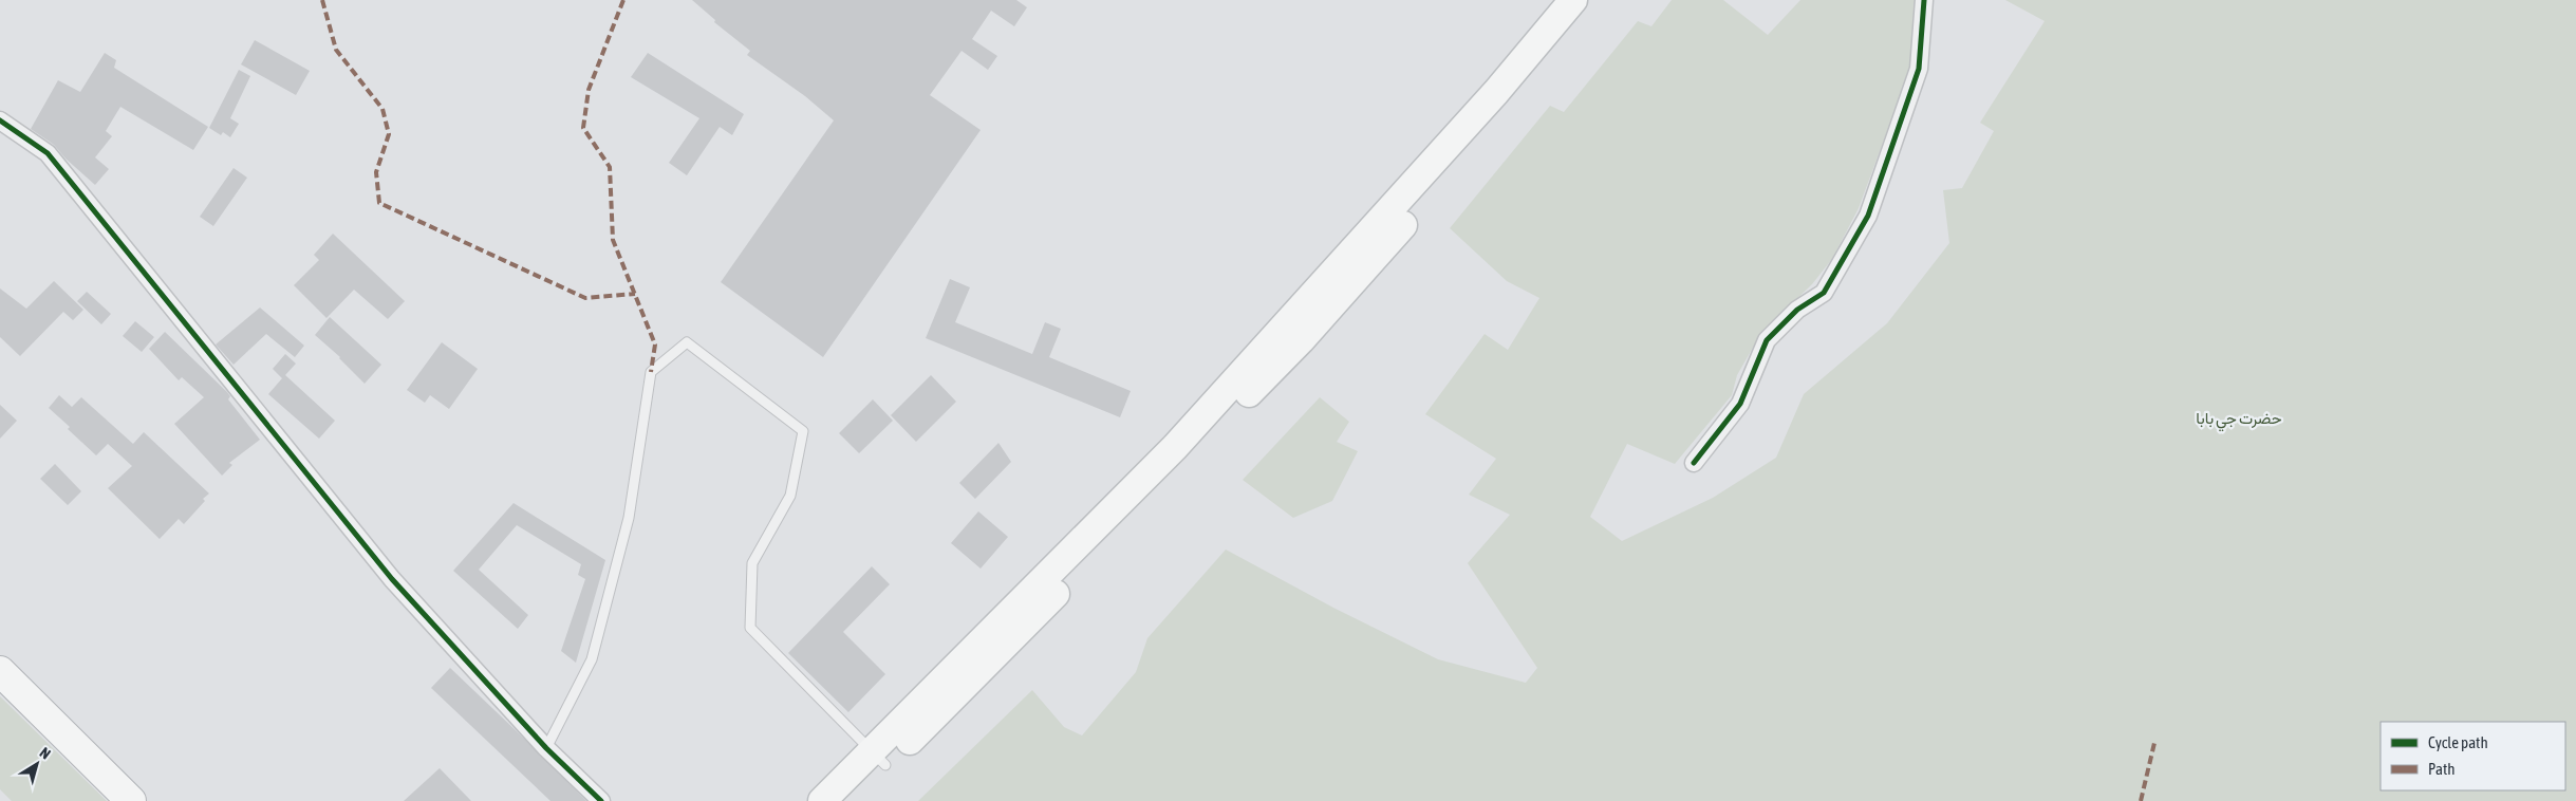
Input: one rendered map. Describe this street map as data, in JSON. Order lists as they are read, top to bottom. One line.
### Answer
{"parks":["حضرت جي بابا"],"legend":["Cycle path","Path"],"north":"top right"}
